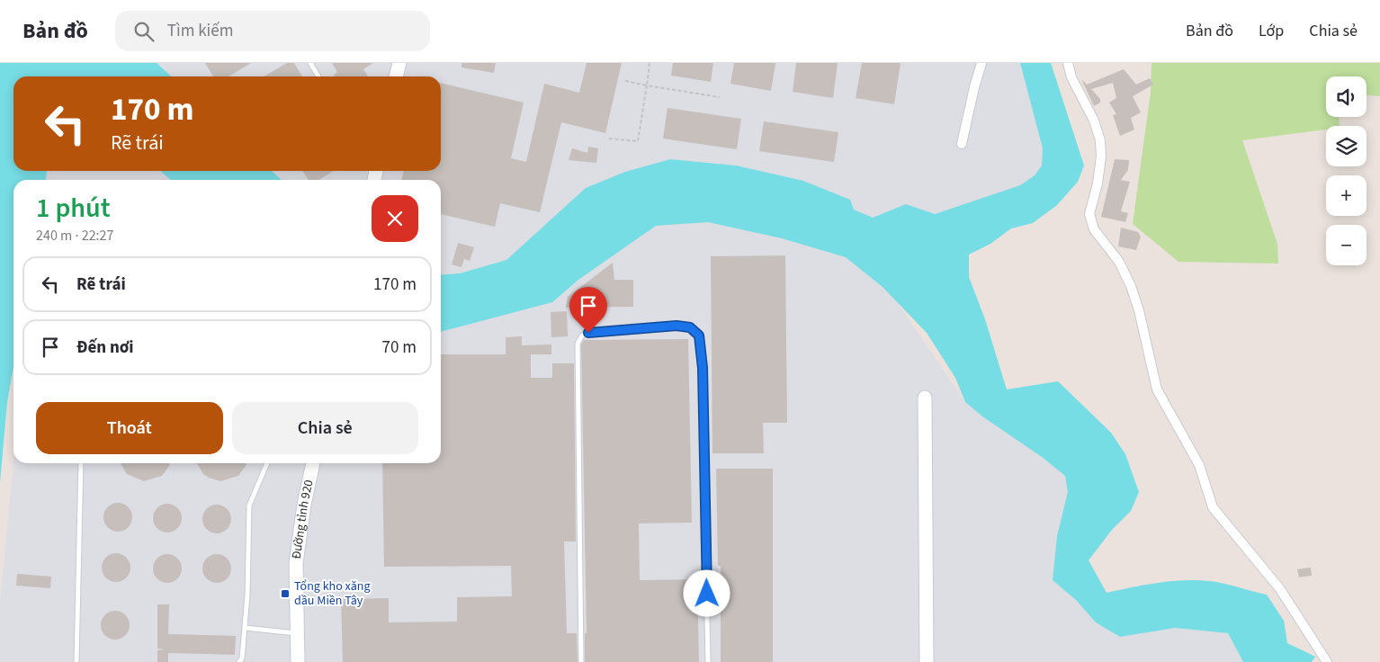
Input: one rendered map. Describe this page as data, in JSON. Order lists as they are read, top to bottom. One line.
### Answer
{"streets":{"main road":["Đường tỉnh 920"]},"places":{"transit":["Tổng kho xăng dầu Miền Tây"]},"page":{"header":"Bản đồ","search":"Tìm kiếm","nav":["Bản đồ","Lớp","Chia sẻ"],"map_buttons":["+","−"],"turn":["170 m","Rẽ trái"],"heading":["1 phút","240 m · 22:27"],"list":[{"name":"Rẽ trái","value":"170 m"},{"name":"Đến nơi","value":"70 m"}],"buttons":["Thoát","Chia sẻ"]}}
